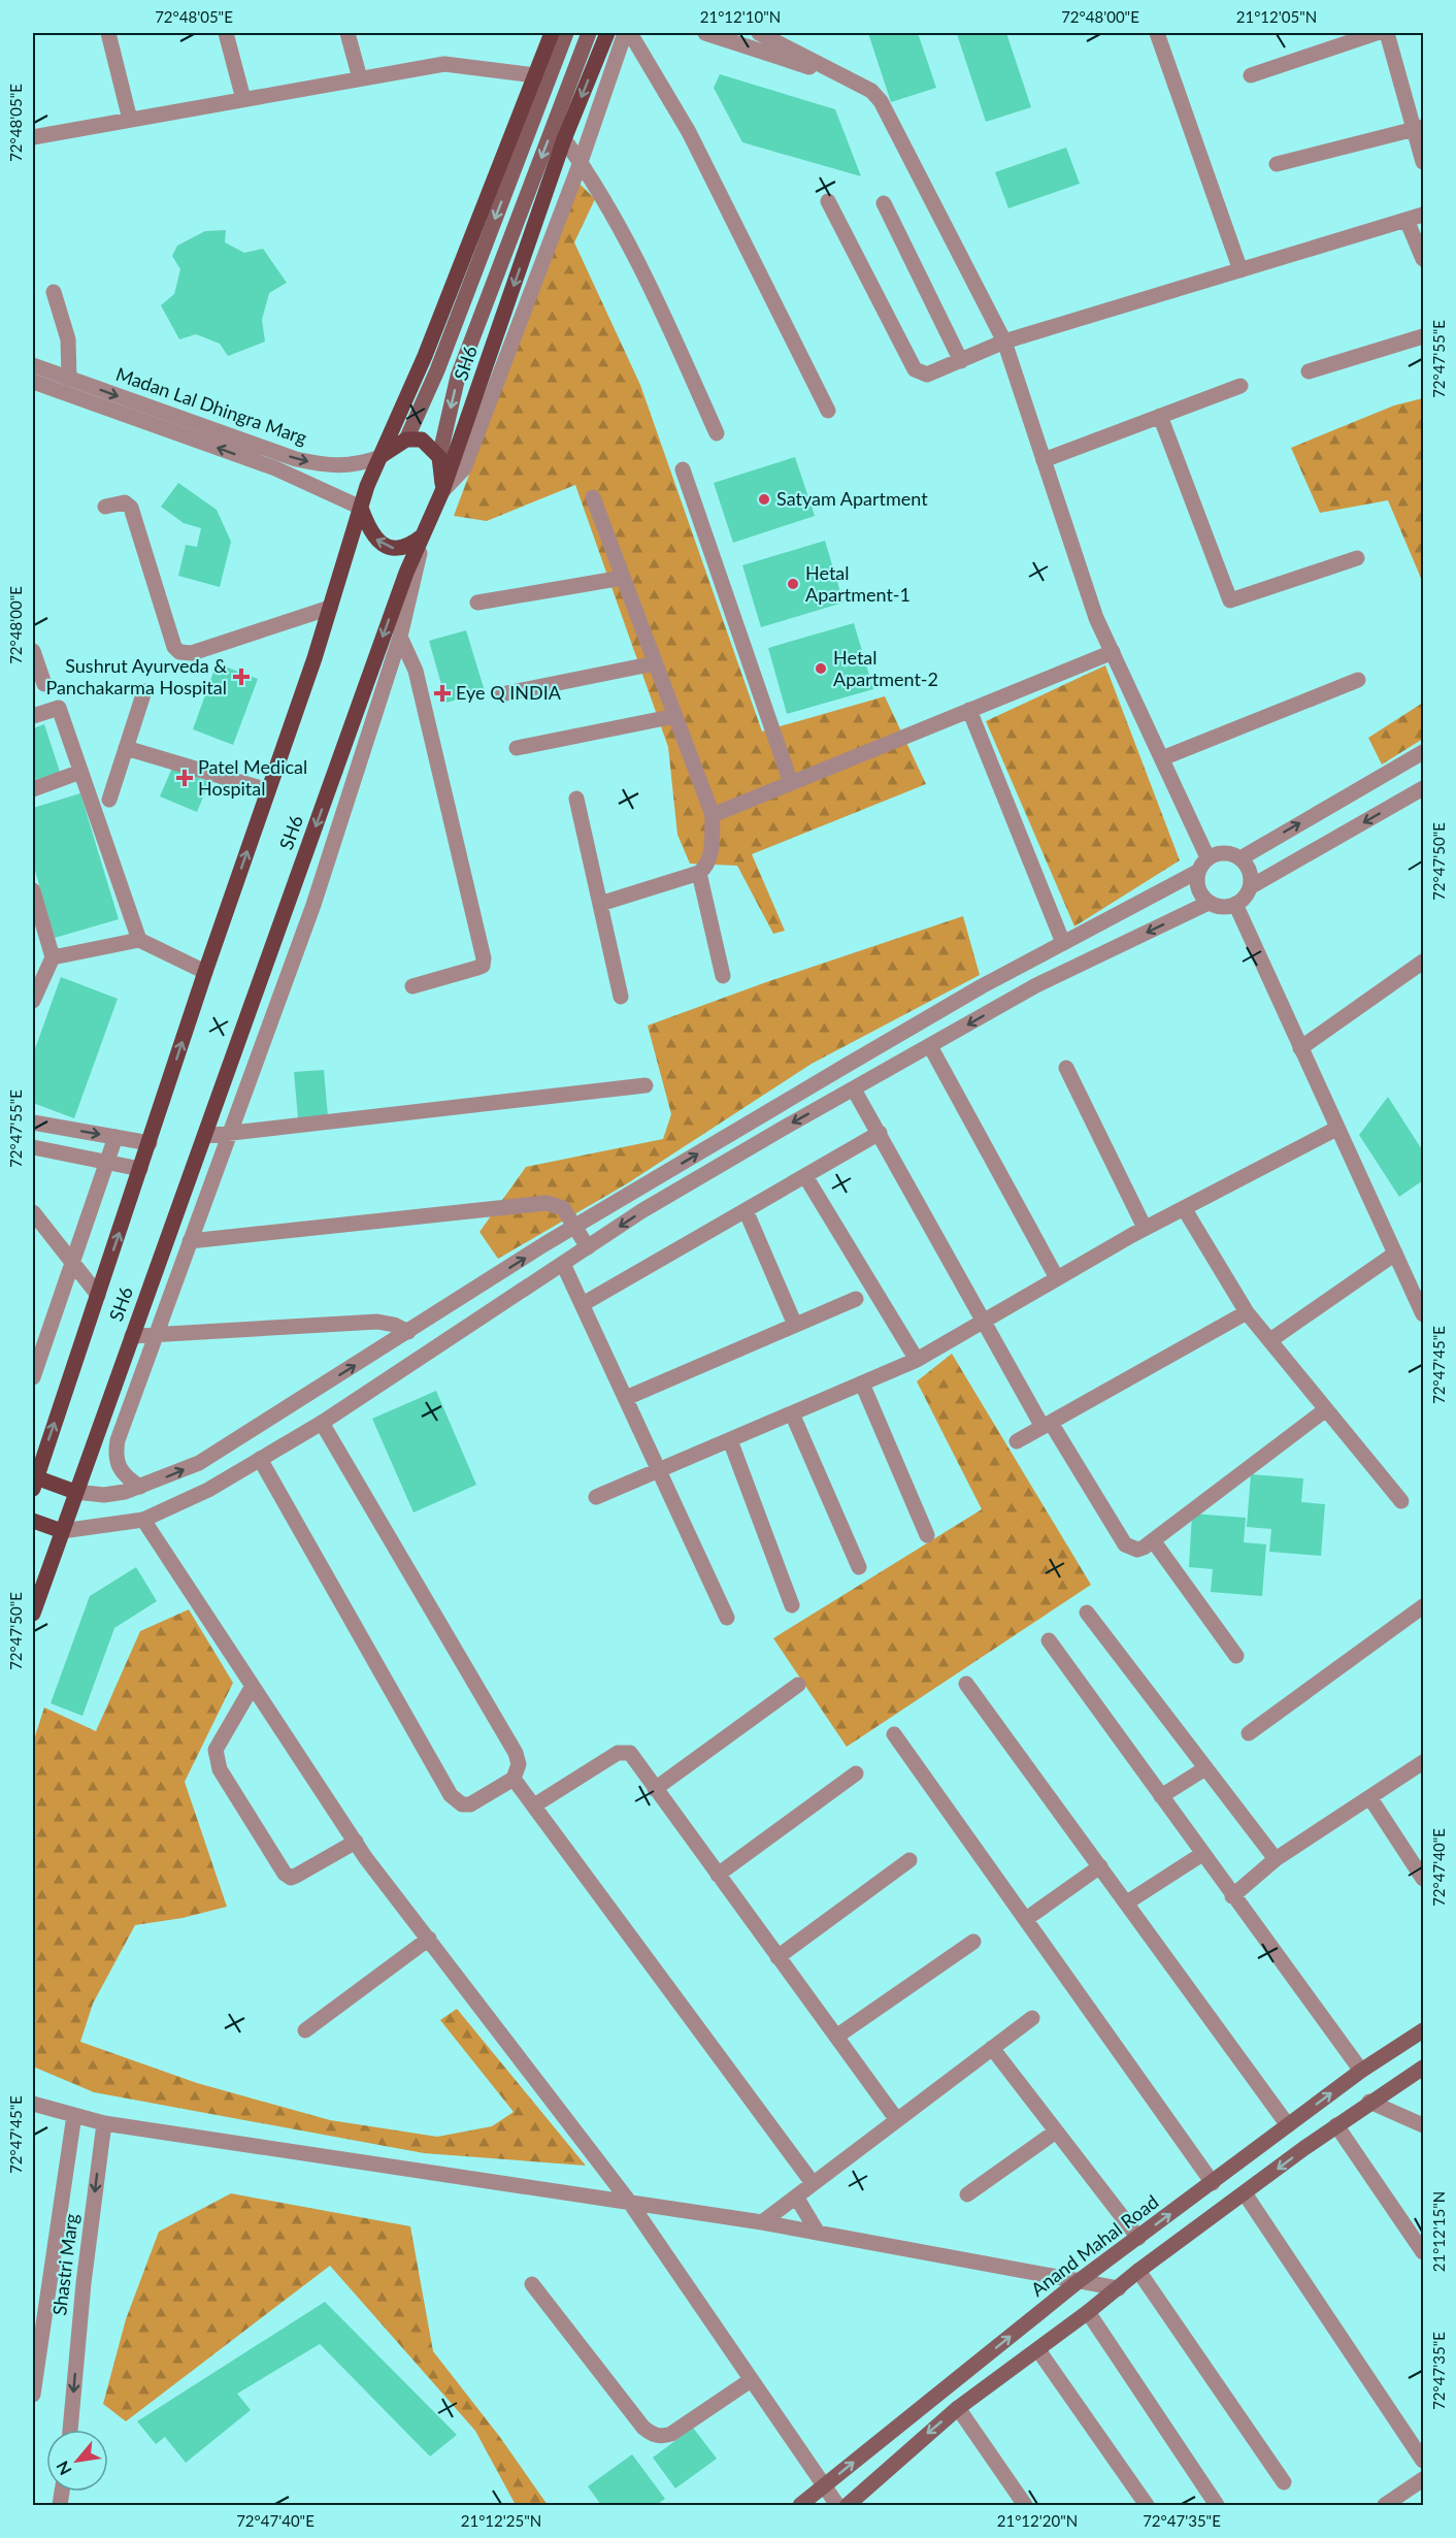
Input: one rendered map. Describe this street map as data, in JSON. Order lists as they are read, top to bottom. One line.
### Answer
{"streets":{"main road":["SH6","Anand Mahal Road"],"street":["Madan Lal Dhingra Marg","Shastri Marg"]},"crossings":[["SH6","Madan Lal Dhingra Marg"]],"places":{"other":["Satyam Apartment","Hetal Apartment-1","Hetal Apartment-2"],"health":["Sushrut Ayurveda & Panchakarma Hospital","Eye Q INDIA","Patel Medical Hospital"]},"north":"bottom left","coordinates":["72°48'05\"E","21°12'10\"N","72°48'00\"E","21°12'05\"N","72°47'55\"E","72°47'50\"E","72°47'45\"E","72°47'40\"E","21°12'15\"N","72°47'35\"E","21°12'25\"N","21°12'20\"N"]}
